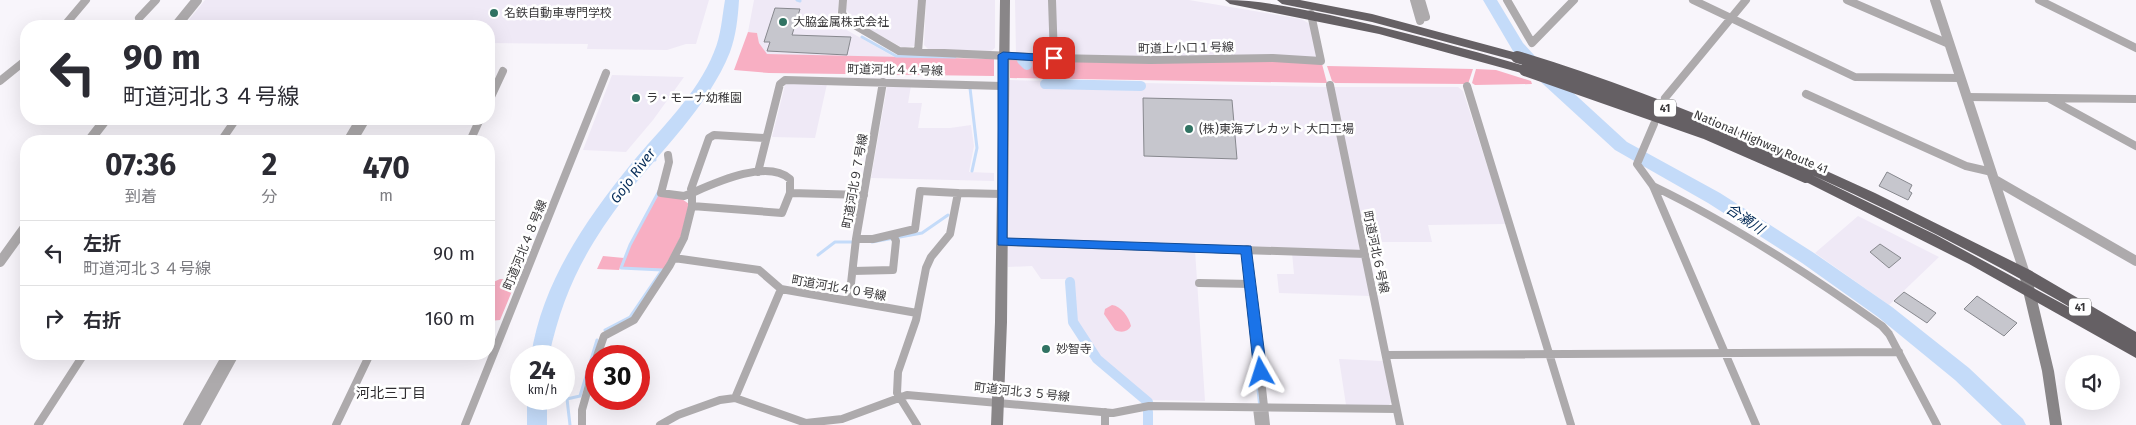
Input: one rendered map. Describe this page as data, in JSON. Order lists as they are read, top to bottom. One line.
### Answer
{"streets":{"highway":["41","National Highway Route 41"],"street":["町道上小口１号線","町道河北４４号線","町道河北９７号線","町道河北４８号線","町道河北６号線","町道河北４０号線","町道河北３５号線"]},"crossings":[["町道上小口１号線","National Highway Route 41"],["町道河北４４号線","町道河北９７号線"],["町道河北６号線","町道河北３５号線"]],"districts":["河北三丁目"],"water":["Gojo River","合瀬川"],"places":["名鉄自動車専門学校","大脇金属株式会社","ラ・モーナ幼稚園","(株)東海プレカット 大口工場","妙智寺"],"page":{"turn":["90 m","町道河北３４号線"],"eta":["07:36","到着","2","分","470","m"],"list":[{"name":"左折","note":"町道河北３４号線","value":"90 m"},{"name":"右折","value":"160 m"}],"speed":"24 km/h","limit":"30"}}
